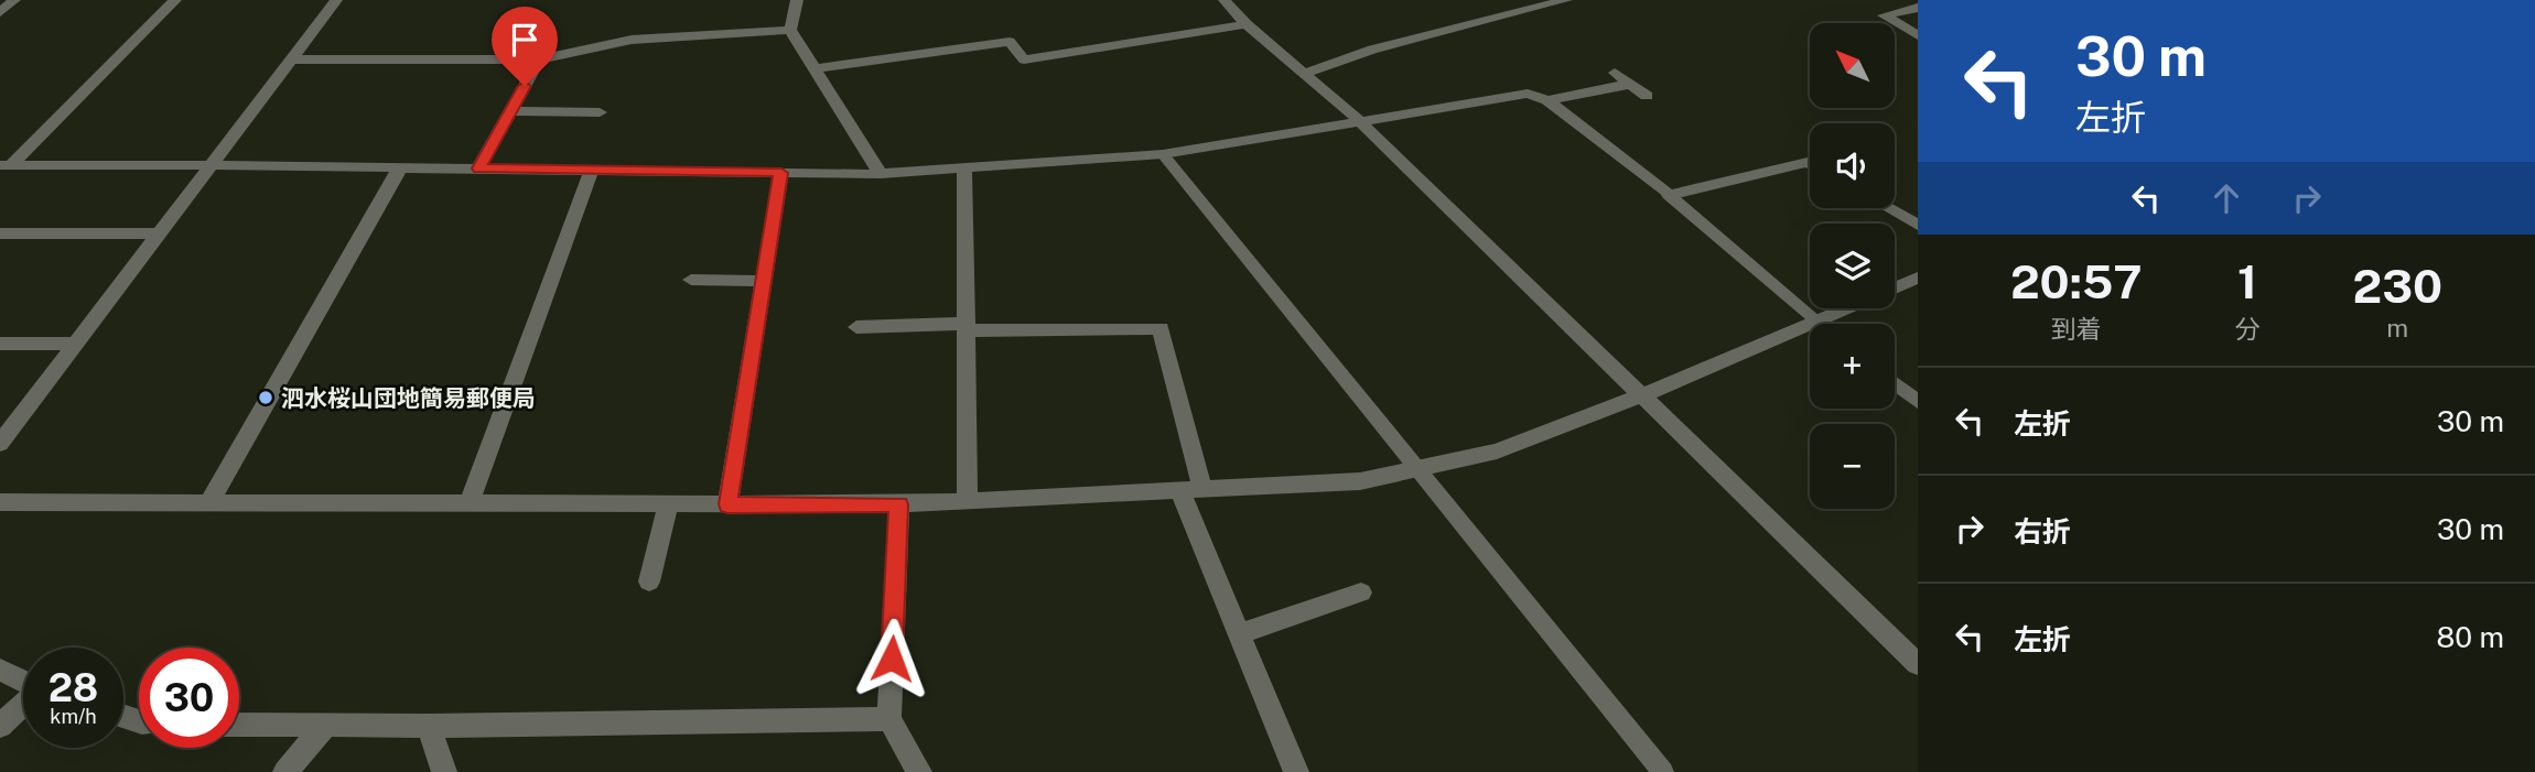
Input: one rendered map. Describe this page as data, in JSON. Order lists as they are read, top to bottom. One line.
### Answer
{"places":["泗水桜山団地簡易郵便局"],"north":"top left","page":{"turn":["30 m","左折"],"map_buttons":["+","−"],"eta":["20:57","到着","1","分","230","m"],"list":[{"name":"左折","value":"30 m"},{"name":"右折","value":"30 m"},{"name":"左折","value":"80 m"}],"speed":"28 km/h","limit":"30"}}
